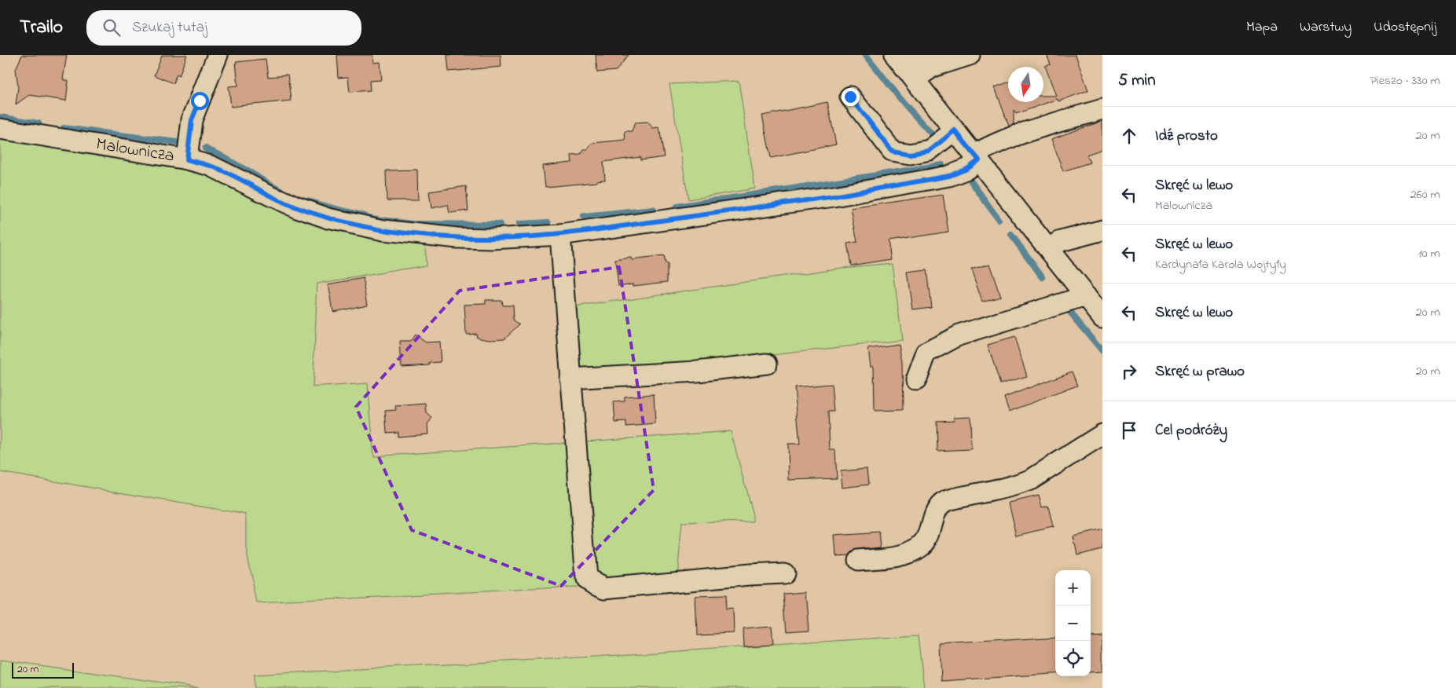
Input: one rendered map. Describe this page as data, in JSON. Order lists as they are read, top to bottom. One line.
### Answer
{"streets":{"street":["Malownicza"]},"scale_bar":"20 m","north":"bottom","page":{"header":"Trailo","search":"Szukaj tutaj","nav":["Mapa","Warstwy","Udostępnij"],"heading":["5 min","Pieszo · 330 m"],"list":[["Idź prosto","20 m"],["Skręć w lewo","Malownicza","260 m"],["Skręć w lewo","Kardynała Karola Wojtyły","10 m"],["Skręć w lewo","20 m"],["Skręć w prawo","20 m"],"Cel podróży"],"map_buttons":["+","−"],"scale":"20 m"}}
